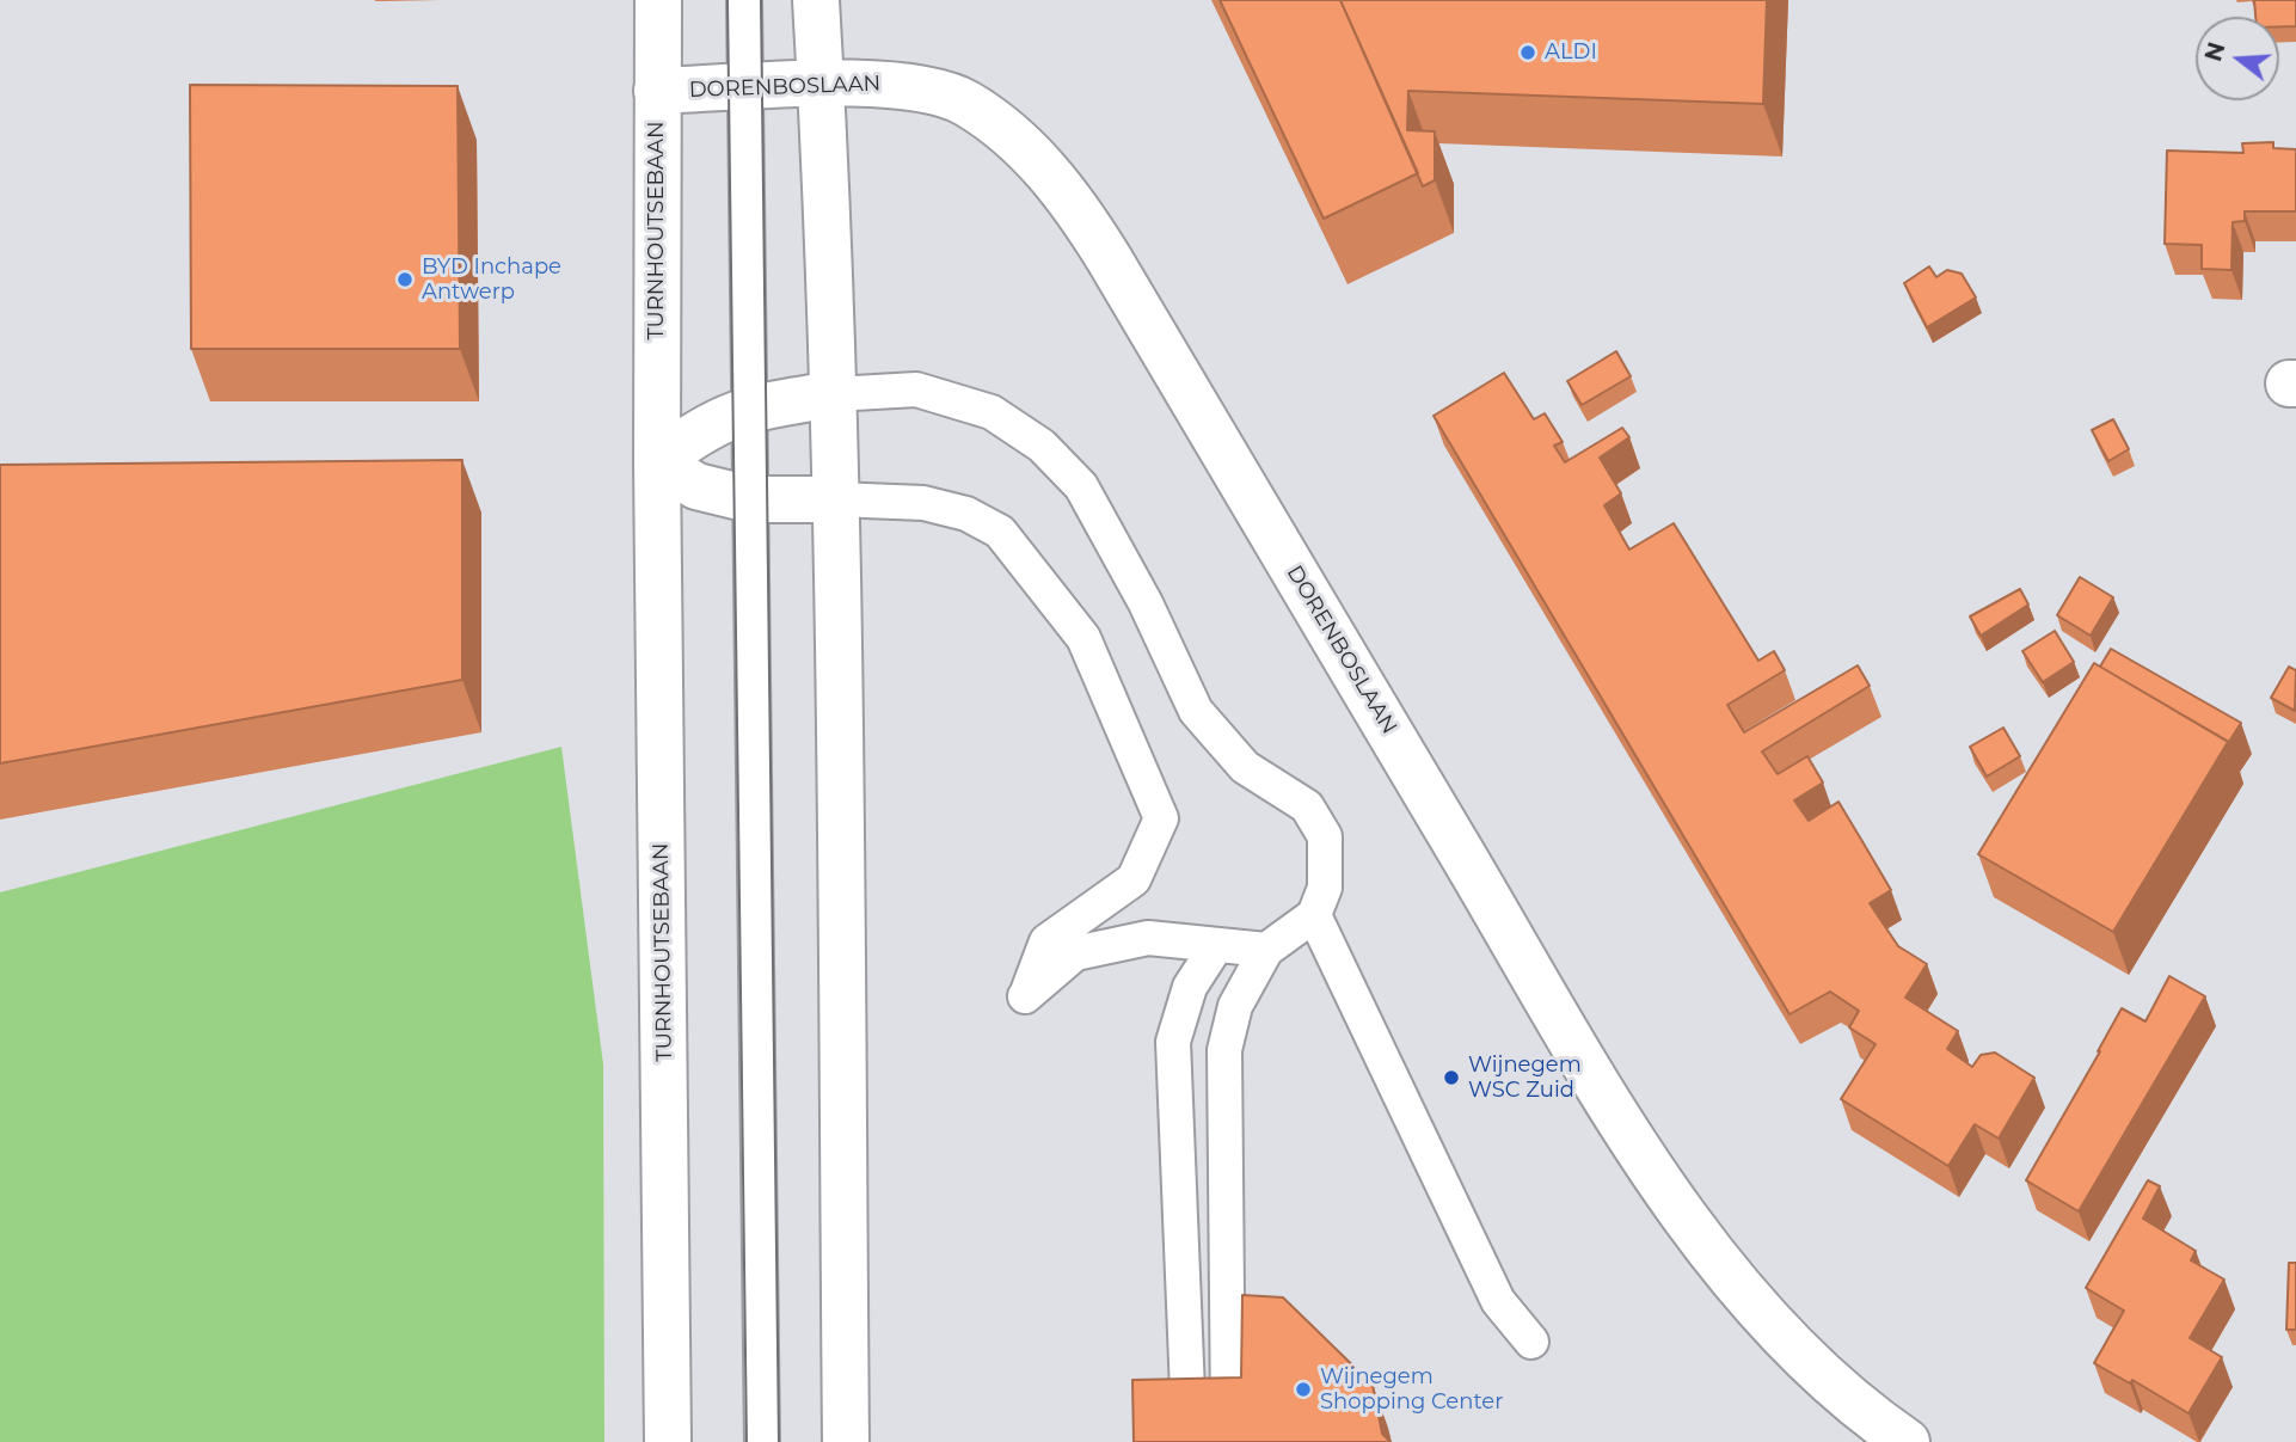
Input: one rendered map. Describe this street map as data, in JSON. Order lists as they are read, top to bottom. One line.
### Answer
{"streets":{"main road":["DORENBOSLAAN","TURNHOUTSEBAAN"]},"crossings":[["DORENBOSLAAN","TURNHOUTSEBAAN"]],"places":["ALDI","BYD Inchape Antwerp","Wijnegem WSC Zuid","Wijnegem Shopping Center"],"north":"left"}
